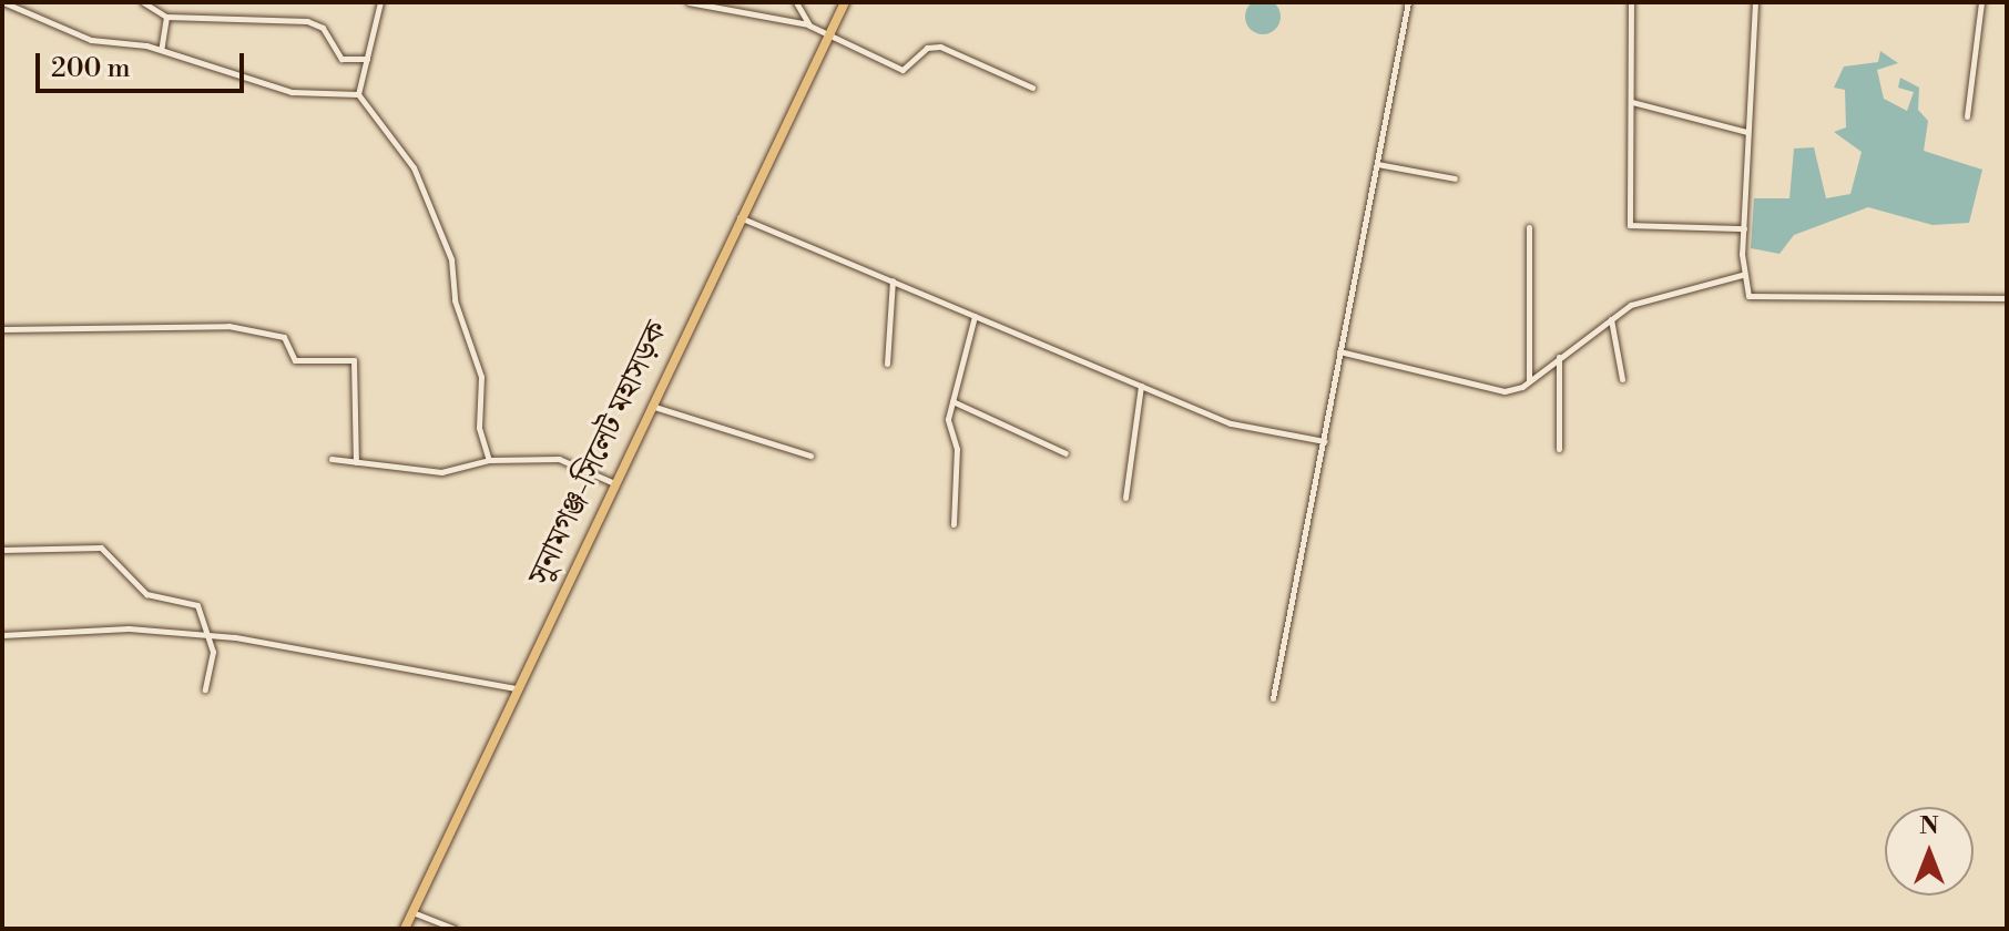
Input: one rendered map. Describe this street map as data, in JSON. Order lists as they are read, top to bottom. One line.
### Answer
{"streets":{"main road":["সুনামগঞ্জ-সিলেট মহাসড়ক"]},"scale_bar":"200 m","north":"top"}
